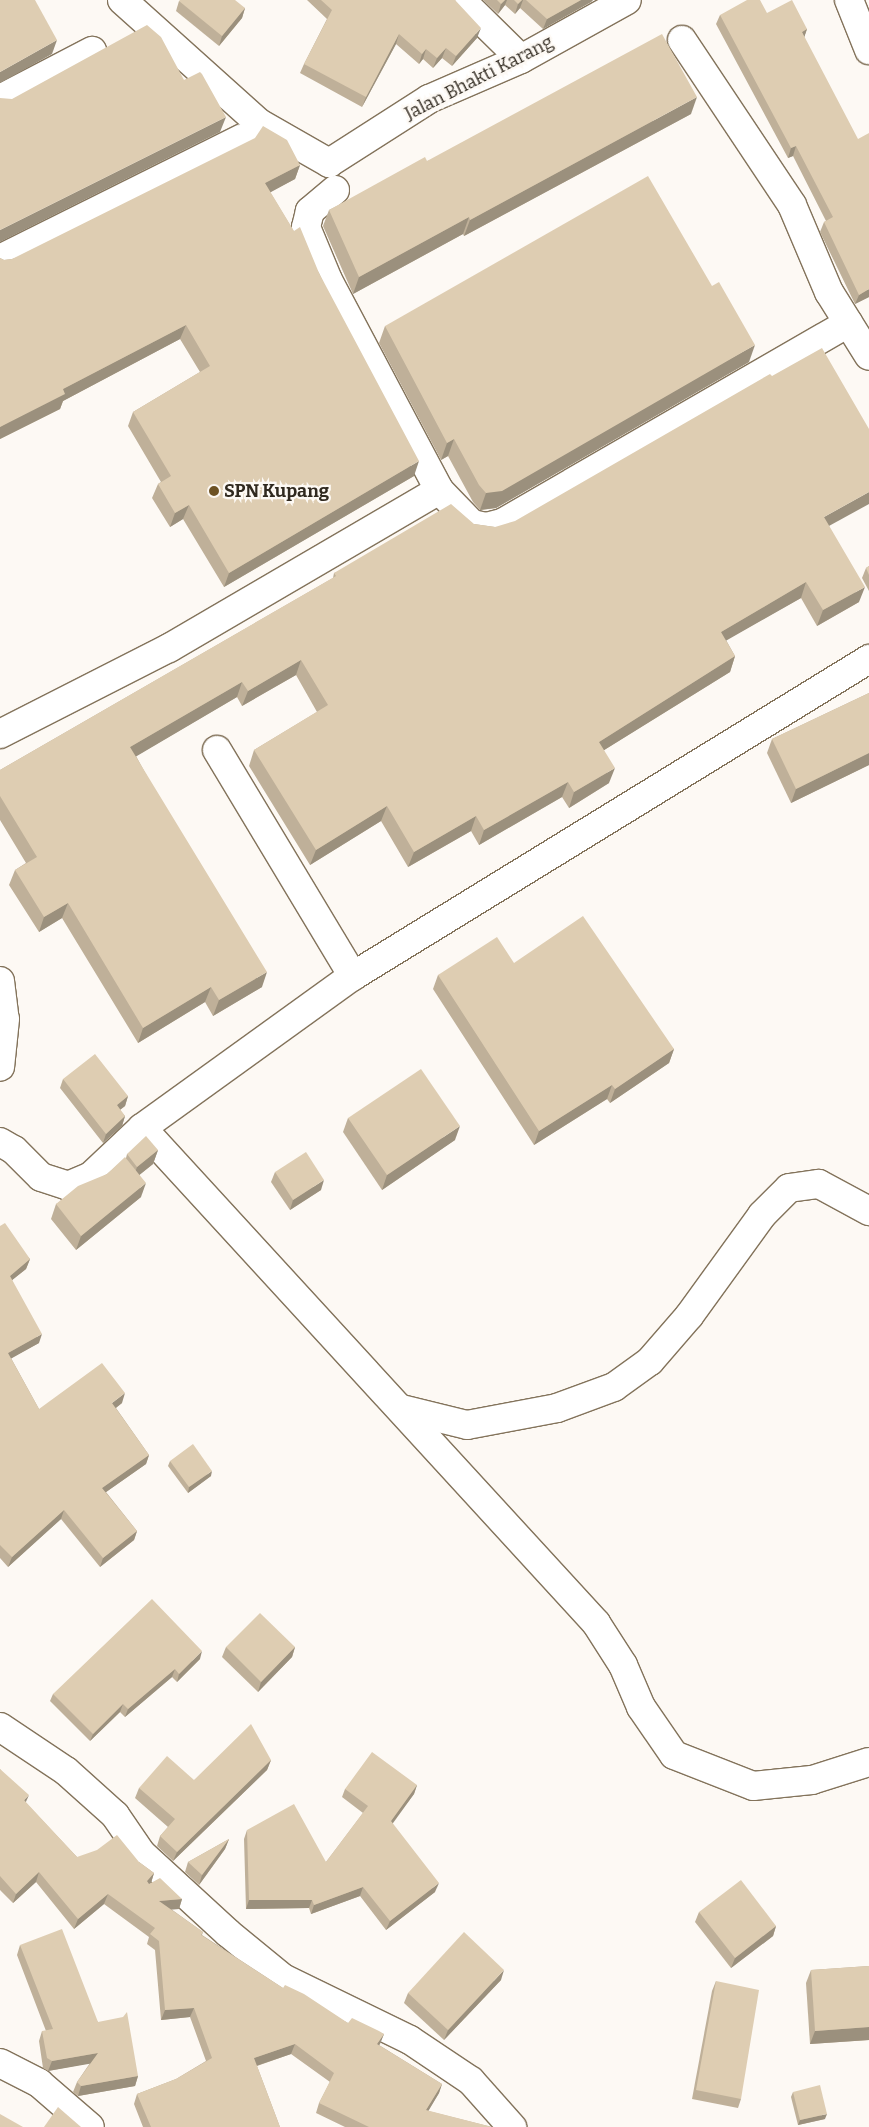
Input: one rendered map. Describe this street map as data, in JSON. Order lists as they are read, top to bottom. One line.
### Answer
{"streets":{"street":["Jalan Bhakti Karang"]},"places":["SPN Kupang"]}
